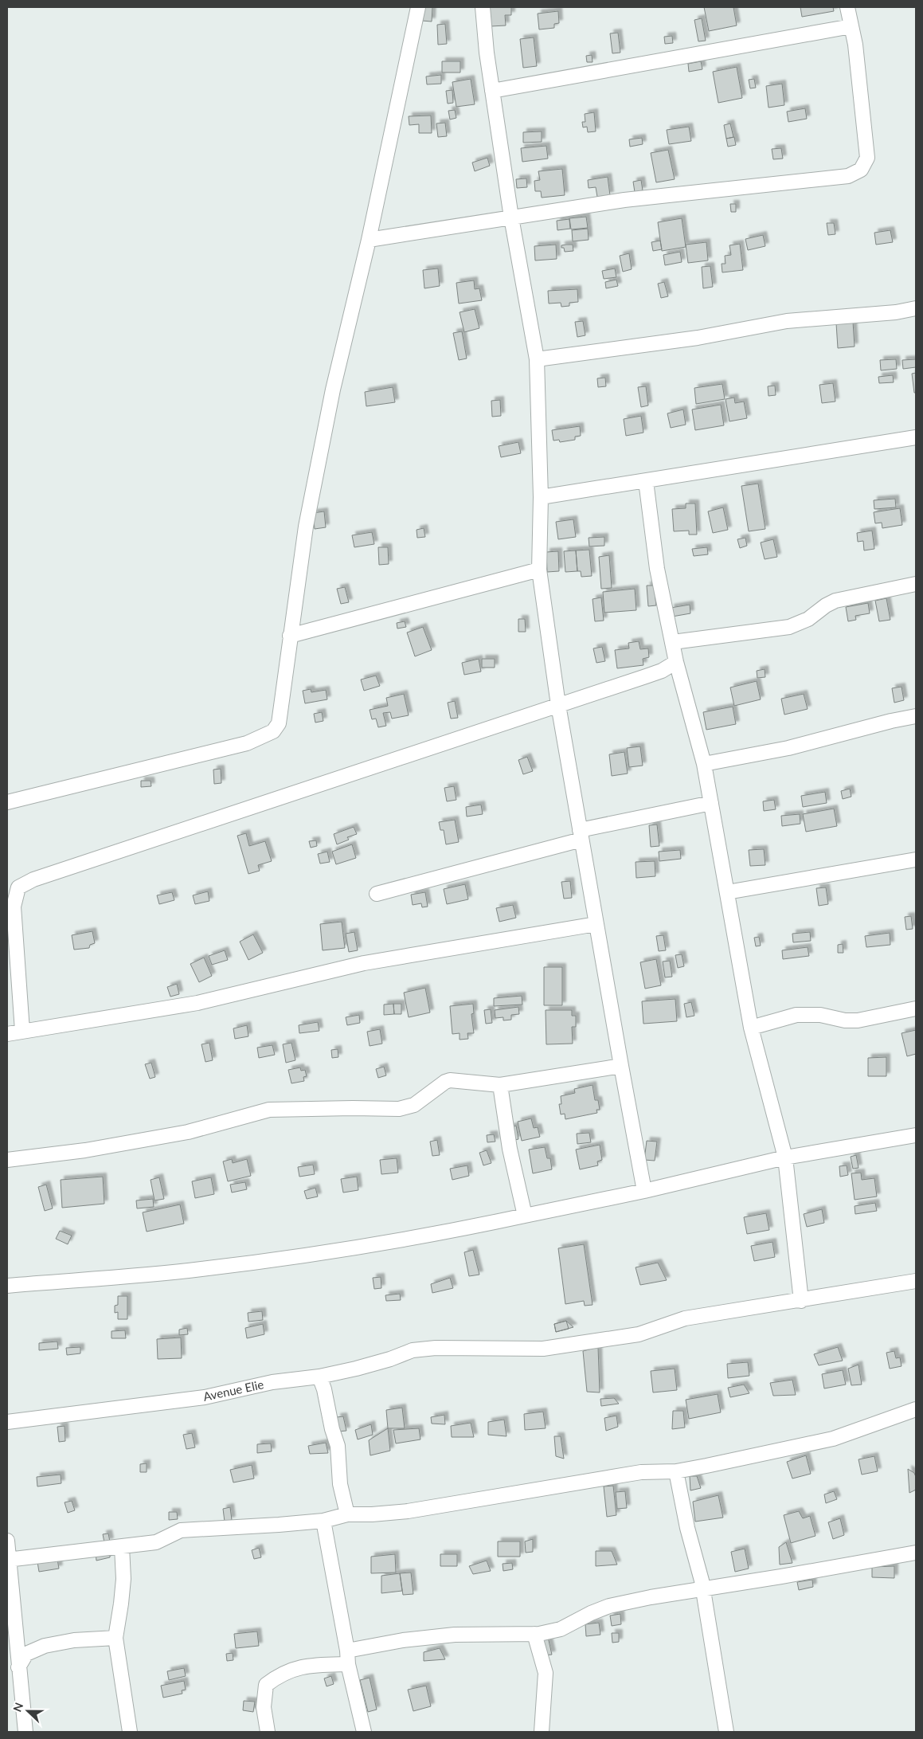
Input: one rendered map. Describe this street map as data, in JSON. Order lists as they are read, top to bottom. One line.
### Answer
{"streets":{"street":["Avenue Elie"]},"north":"left"}
